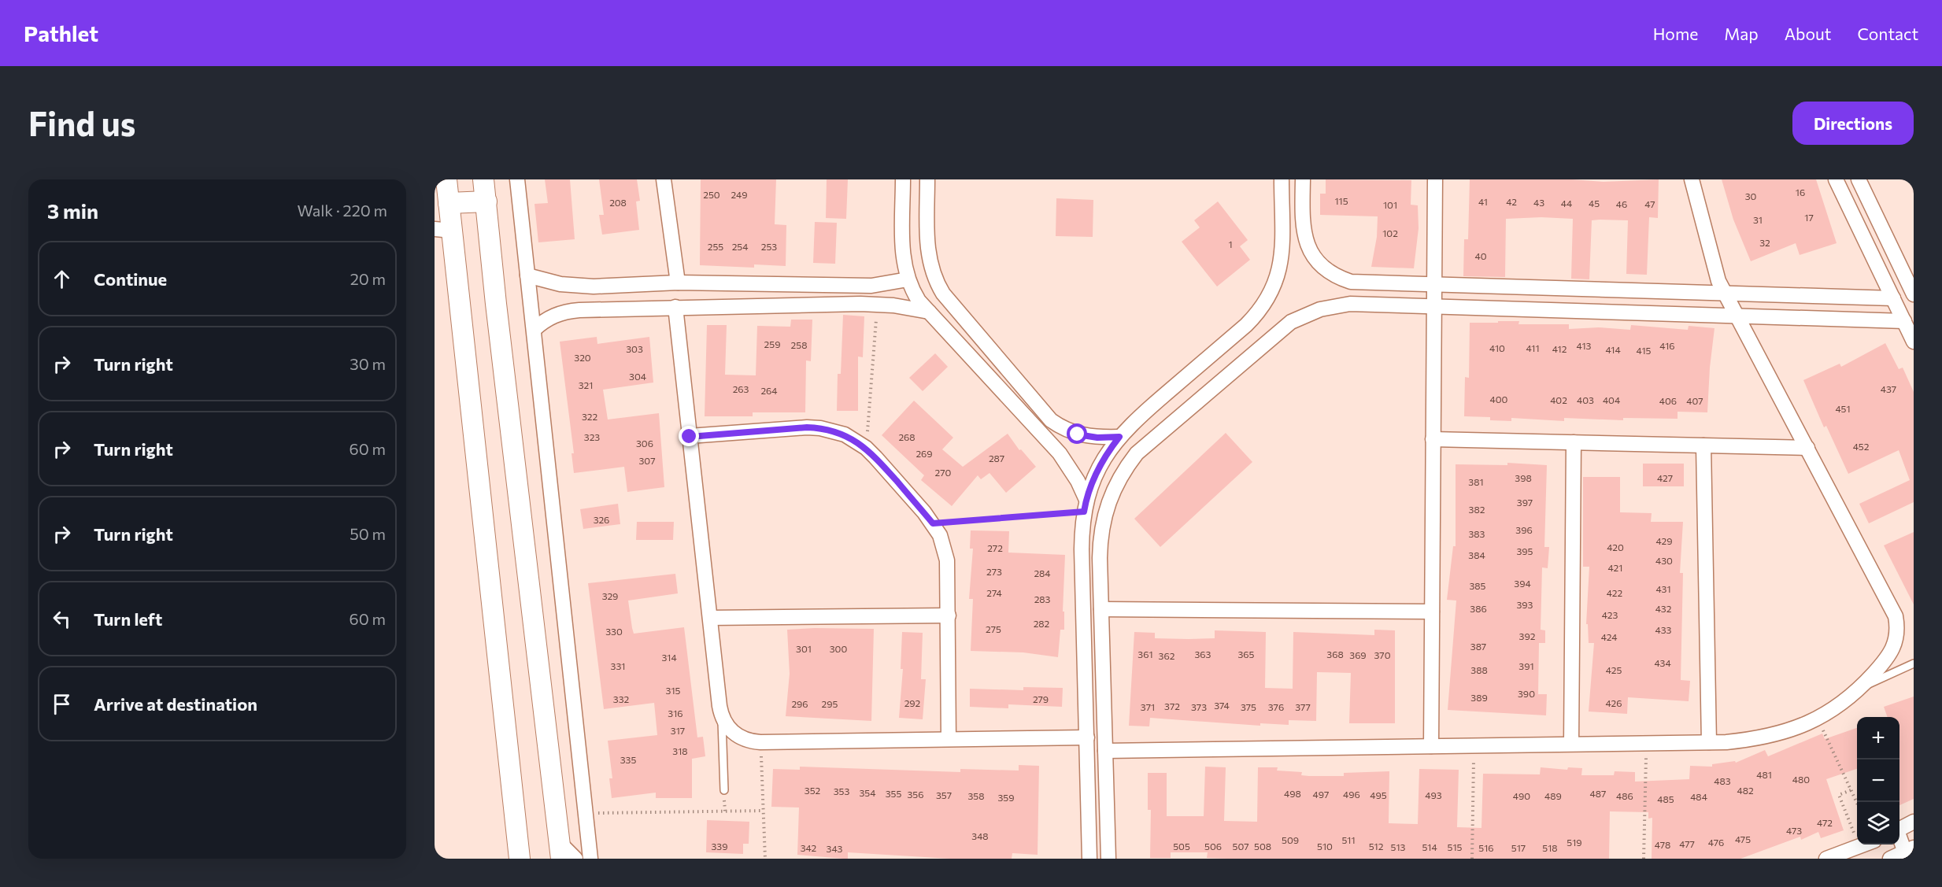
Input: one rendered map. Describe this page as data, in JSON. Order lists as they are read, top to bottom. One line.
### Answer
{"house_numbers":["16","250","249","30","115","41","42","208","43","44","45","46","47","101","17","31","102","32","1","255","254","253","40","259","258","413","416","410","411","303","412","414","415","320","304","321","263","437","264","400","402","403","404","406","407","451","322","323","268","306","452","269","287","307","270","398","427","381","397","382","326","396","383","429","420","272","395","384","430","421","273","284","394","385","431","274","422","329","283","393","386","432","423","282","275","433","330","392","424","387","301","300","361","363","365","368","369","370","362","314","434","331","391","388","425","315","390","389","332","279","292","426","296","295","374","372","371","373","375","376","377","316","317","318","335","481","480","483","352","482","353","354","355","498","487","356","497","496","357","495","493","358","490","489","486","484","359","485","472","473","348","475","509","511","519","476","477","478","339","505","506","507","508","510","512","513","514","515","342","516","517","518","343"],"page":{"header":"Pathlet","nav":["Home","Map","About","Contact"],"buttons":"Directions","title":"Find us","heading":["3 min","Walk · 220 m"],"list":[["Continue","20 m"],["Turn right","30 m"],["Turn right","60 m"],["Turn right","50 m"],["Turn left","60 m"],"Arrive at destination"],"map_buttons":["+","−"]}}
